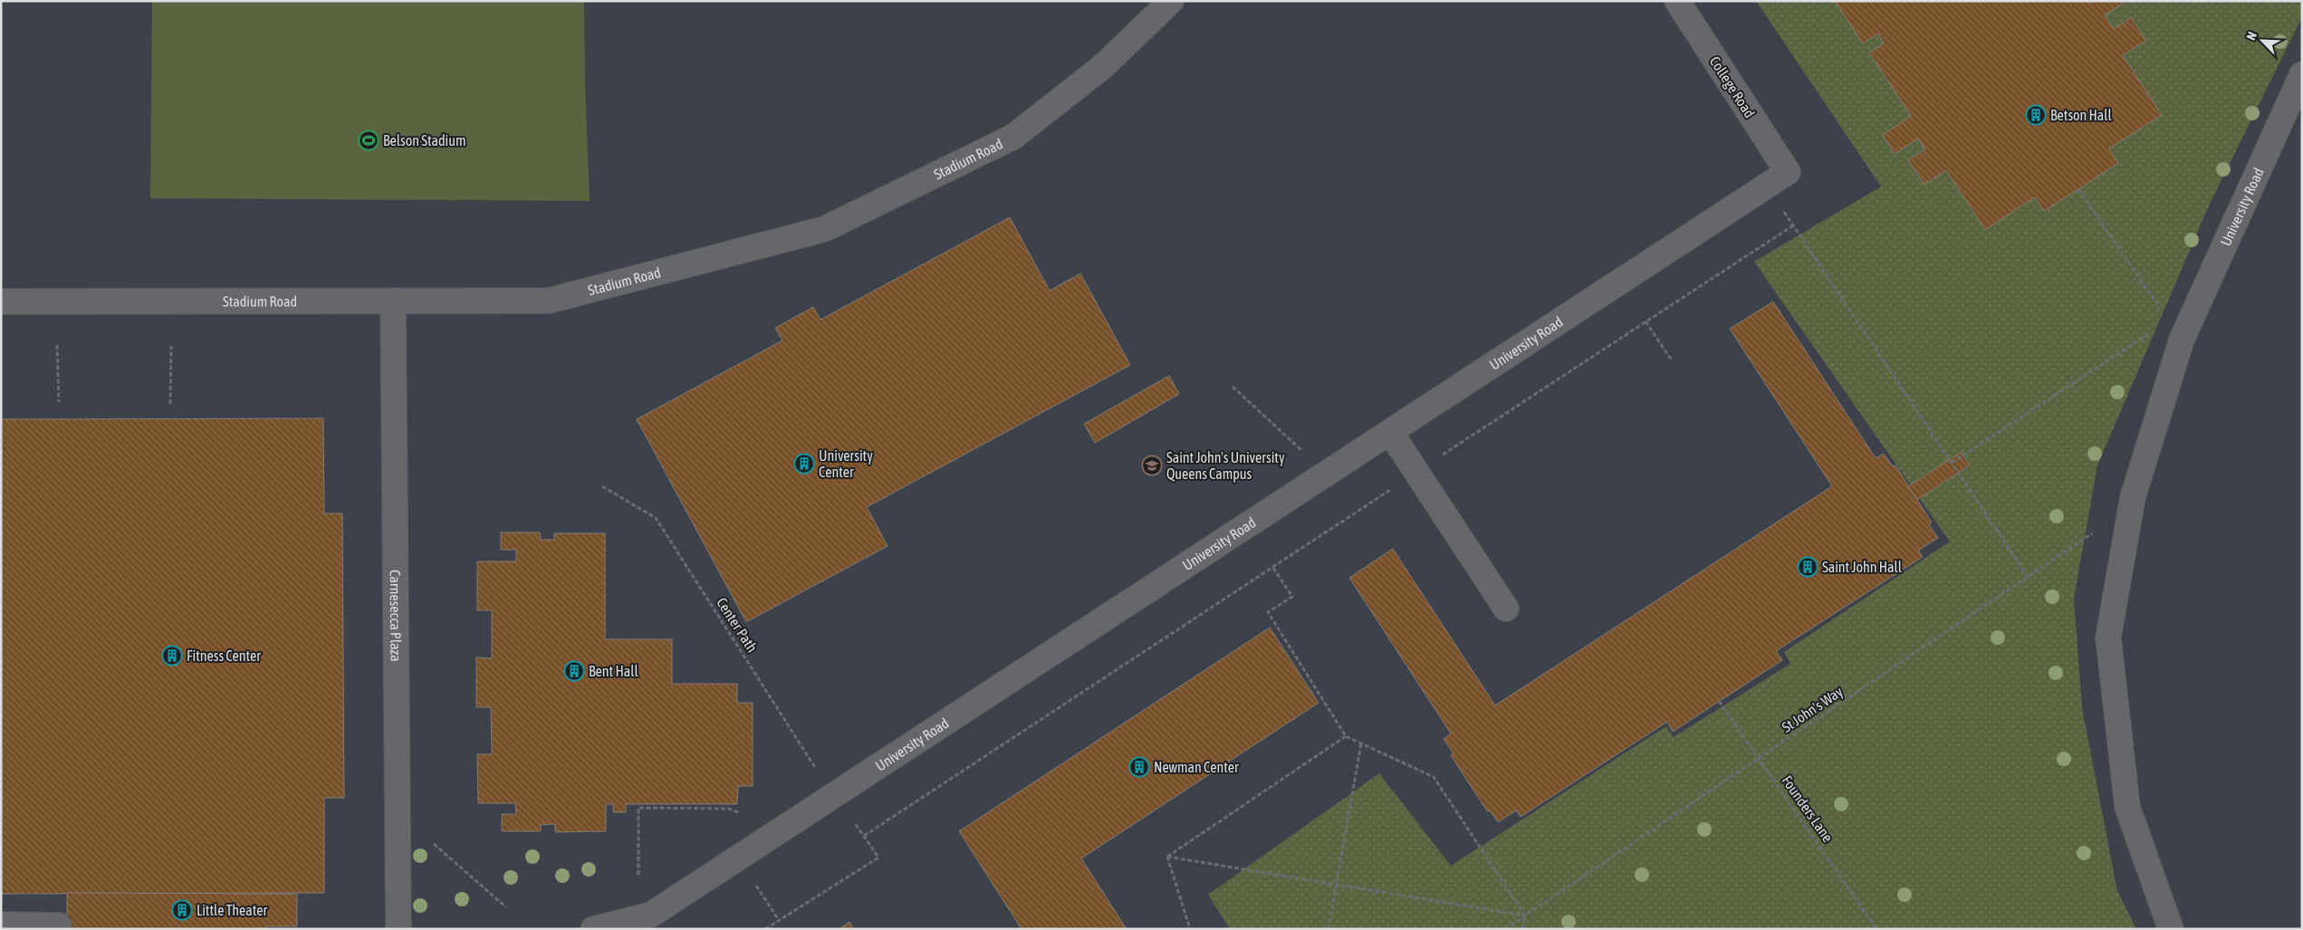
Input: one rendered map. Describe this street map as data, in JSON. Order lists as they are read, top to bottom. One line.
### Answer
{"streets":{"lane":["College Road","Stadium Road","University Road","Carnesecca Plaza"],"path":["Center Path","St John's Way","Founders Lane"]},"crossings":[["College Road","University Road"],["Stadium Road","Carnesecca Plaza"],["University Road","Center Path"],["University Road","St John's Way"],["St John's Way","Founders Lane"]],"places":{"building":["Betson Hall","University Center","Saint John Hall","Fitness Center","Bent Hall","Newman Center","Little Theater"],"sports":["Belson Stadium"],"school or university":["Saint John's University Queens Campus"]},"north":"top left"}
